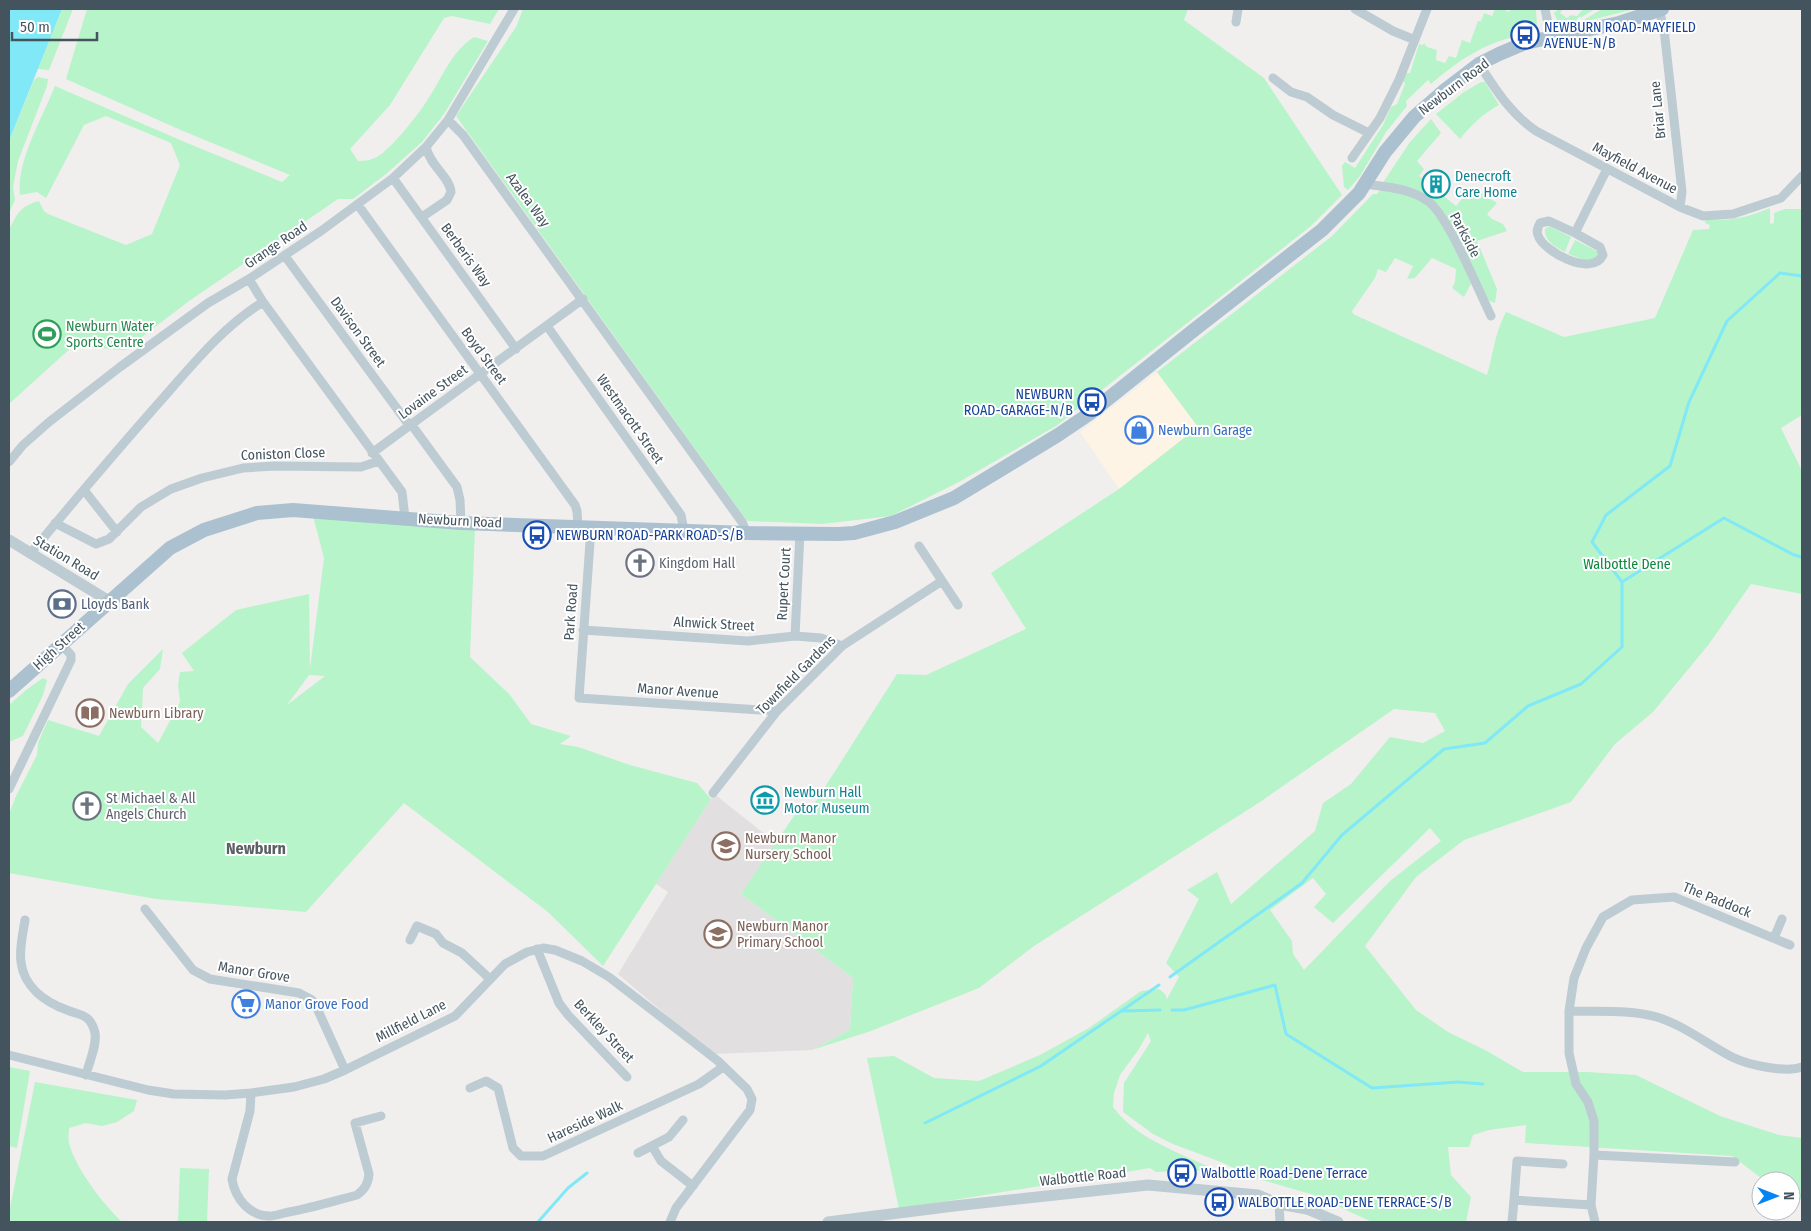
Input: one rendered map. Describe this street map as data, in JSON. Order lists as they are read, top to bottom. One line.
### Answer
{"streets":{"main road":["Newburn Road","High Street"],"street":["Briar Lane","Mayfield Avenue","Azalea Way","Parkside","Grange Road","Berberis Way","Davison Street","Boyd Street","Lovaine Street","Westmacott Street","Coniston Close","Station Road","Rupert Court","Park Road","Alnwick Street","Townfield Gardens","Manor Avenue","The Paddock","Manor Grove","Millfield Lane","Berkley Street","Hareside Walk","Walbottle Road"]},"crossings":[["Newburn Road","Briar Lane"],["Newburn Road","Mayfield Avenue"],["Newburn Road","Azalea Way"],["Newburn Road","Parkside"],["Newburn Road","Davison Street"],["Newburn Road","Boyd Street"],["Newburn Road","Westmacott Street"],["Newburn Road","Station Road"],["Newburn Road","Rupert Court"],["Newburn Road","Park Road"],["Newburn Road","High Street"],["Briar Lane","Mayfield Avenue"],["Azalea Way","Grange Road"],["Azalea Way","Lovaine Street"],["Grange Road","Berberis Way"],["Grange Road","Davison Street"],["Grange Road","Boyd Street"],["Berberis Way","Lovaine Street"],["Davison Street","Lovaine Street"],["Boyd Street","Lovaine Street"],["Boyd Street","Park Road"],["Lovaine Street","Westmacott Street"],["Station Road","High Street"],["Rupert Court","Alnwick Street"],["Park Road","Alnwick Street"],["Park Road","Manor Avenue"],["Alnwick Street","Townfield Gardens"],["Townfield Gardens","Manor Avenue"],["Manor Grove","Millfield Lane"],["Millfield Lane","Berkley Street"]],"districts":["Newburn"],"parks":["Walbottle Dene"],"places":{"bus stop":["NEWBURN ROAD-MAYFIELD AVENUE-N/B","NEWBURN ROAD-GARAGE-N/B","NEWBURN ROAD-PARK ROAD-S/B","Walbottle Road-Dene Terrace","WALBOTTLE ROAD-DENE TERRACE-S/B"],"building":["Denecroft Care Home"],"sports":["Newburn Water Sports Centre"],"shop":["Newburn Garage"],"church":["Kingdom Hall","St Michael & All Angels Church"],"bank":["Lloyds Bank"],"library":["Newburn Library"],"museum":["Newburn Hall Motor Museum"],"school or university":["Newburn Manor Nursery School","Newburn Manor Primary School"],"supermarket":["Manor Grove Food"]},"scale_bar":"50 m","north":"right"}
